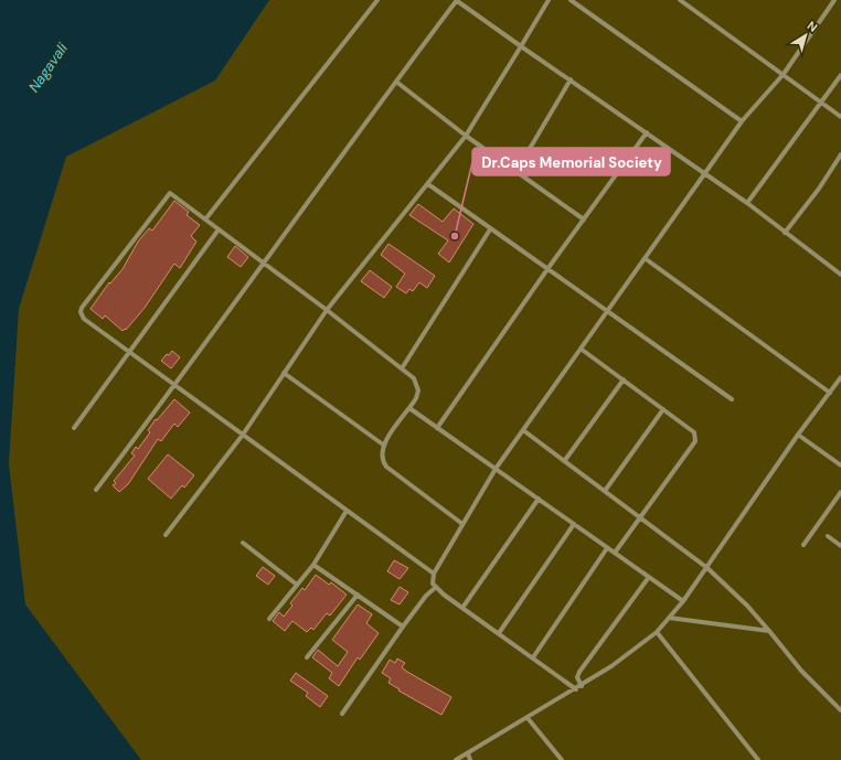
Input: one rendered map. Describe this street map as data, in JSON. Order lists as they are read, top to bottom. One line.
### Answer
{"water":["Nagavali"],"places":["Dr.Caps Memorial Society"],"north":"top right"}
